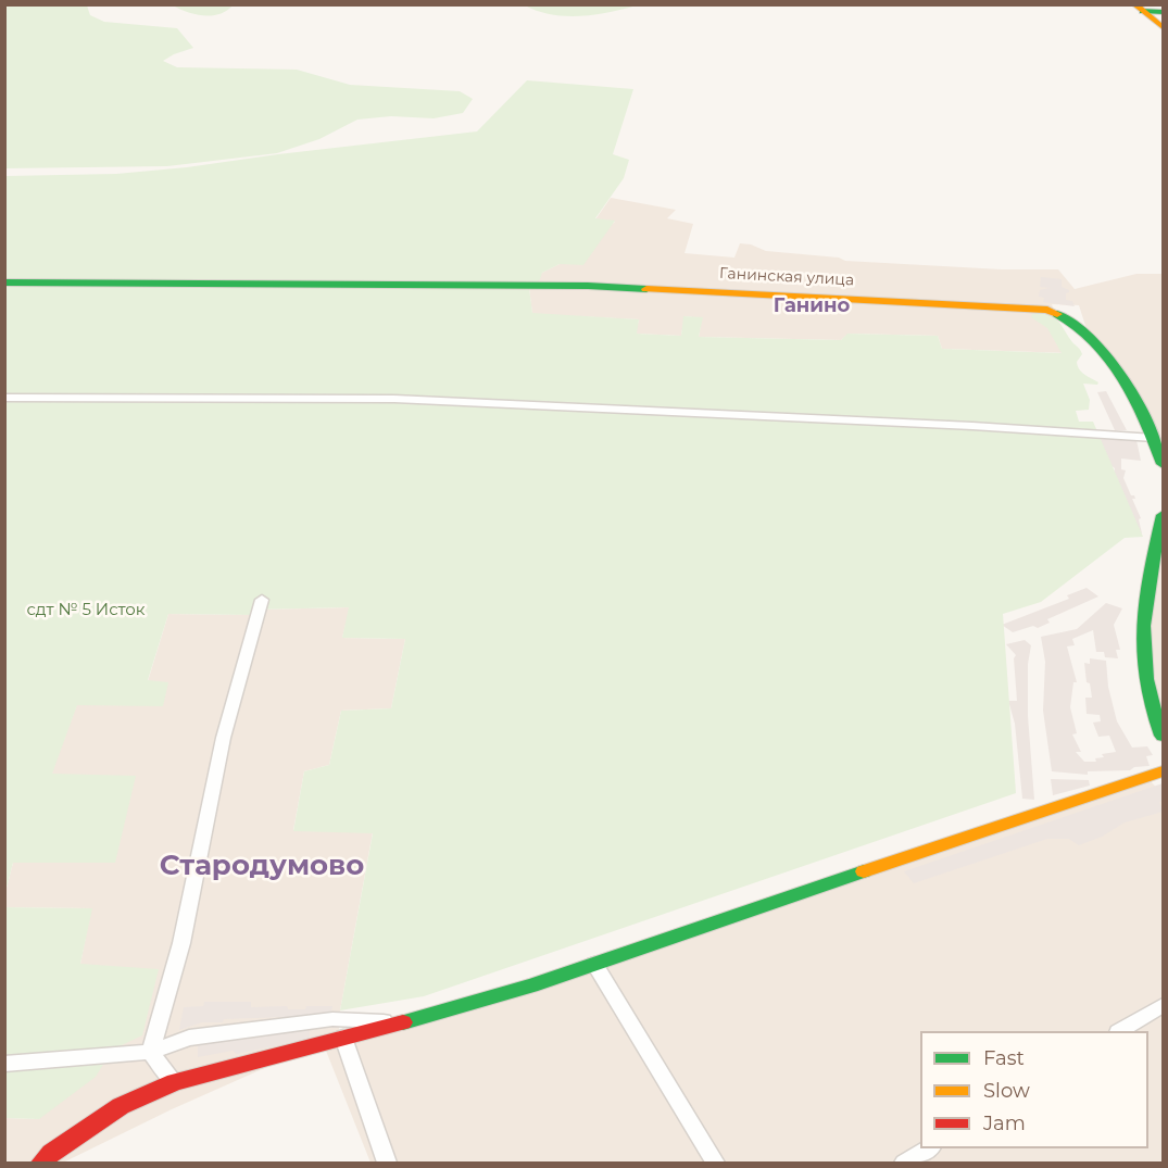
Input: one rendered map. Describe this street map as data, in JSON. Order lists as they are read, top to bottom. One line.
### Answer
{"streets":{"street":["Ганинская улица"]},"districts":["Ганино","Стародумово"],"parks":["сдт № 5 Исток"],"legend":["Fast","Slow","Jam"]}
